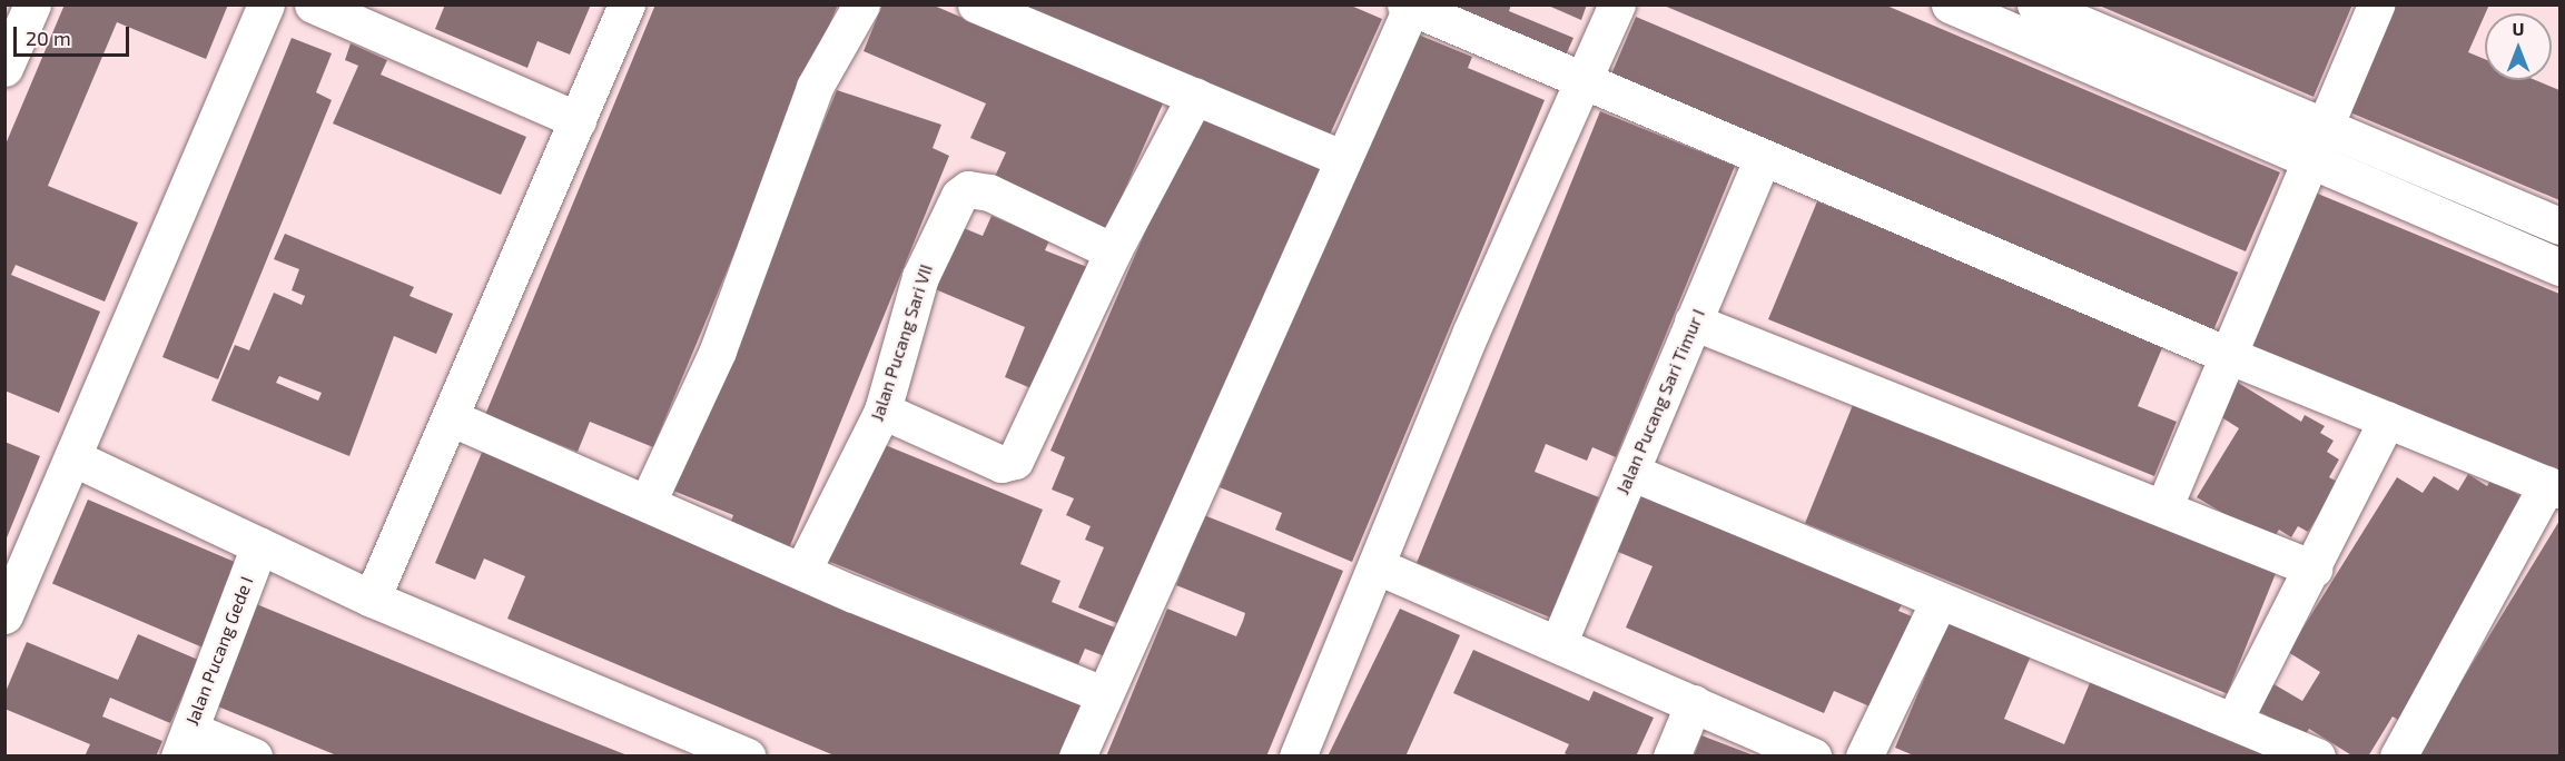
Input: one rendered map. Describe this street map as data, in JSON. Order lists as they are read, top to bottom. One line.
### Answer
{"streets":{"street":["Jalan Pucang Sari VII","Jalan Pucang Sari Timur I","Jalan Pucang Gede I"]},"scale_bar":"20 m","north":"top"}
